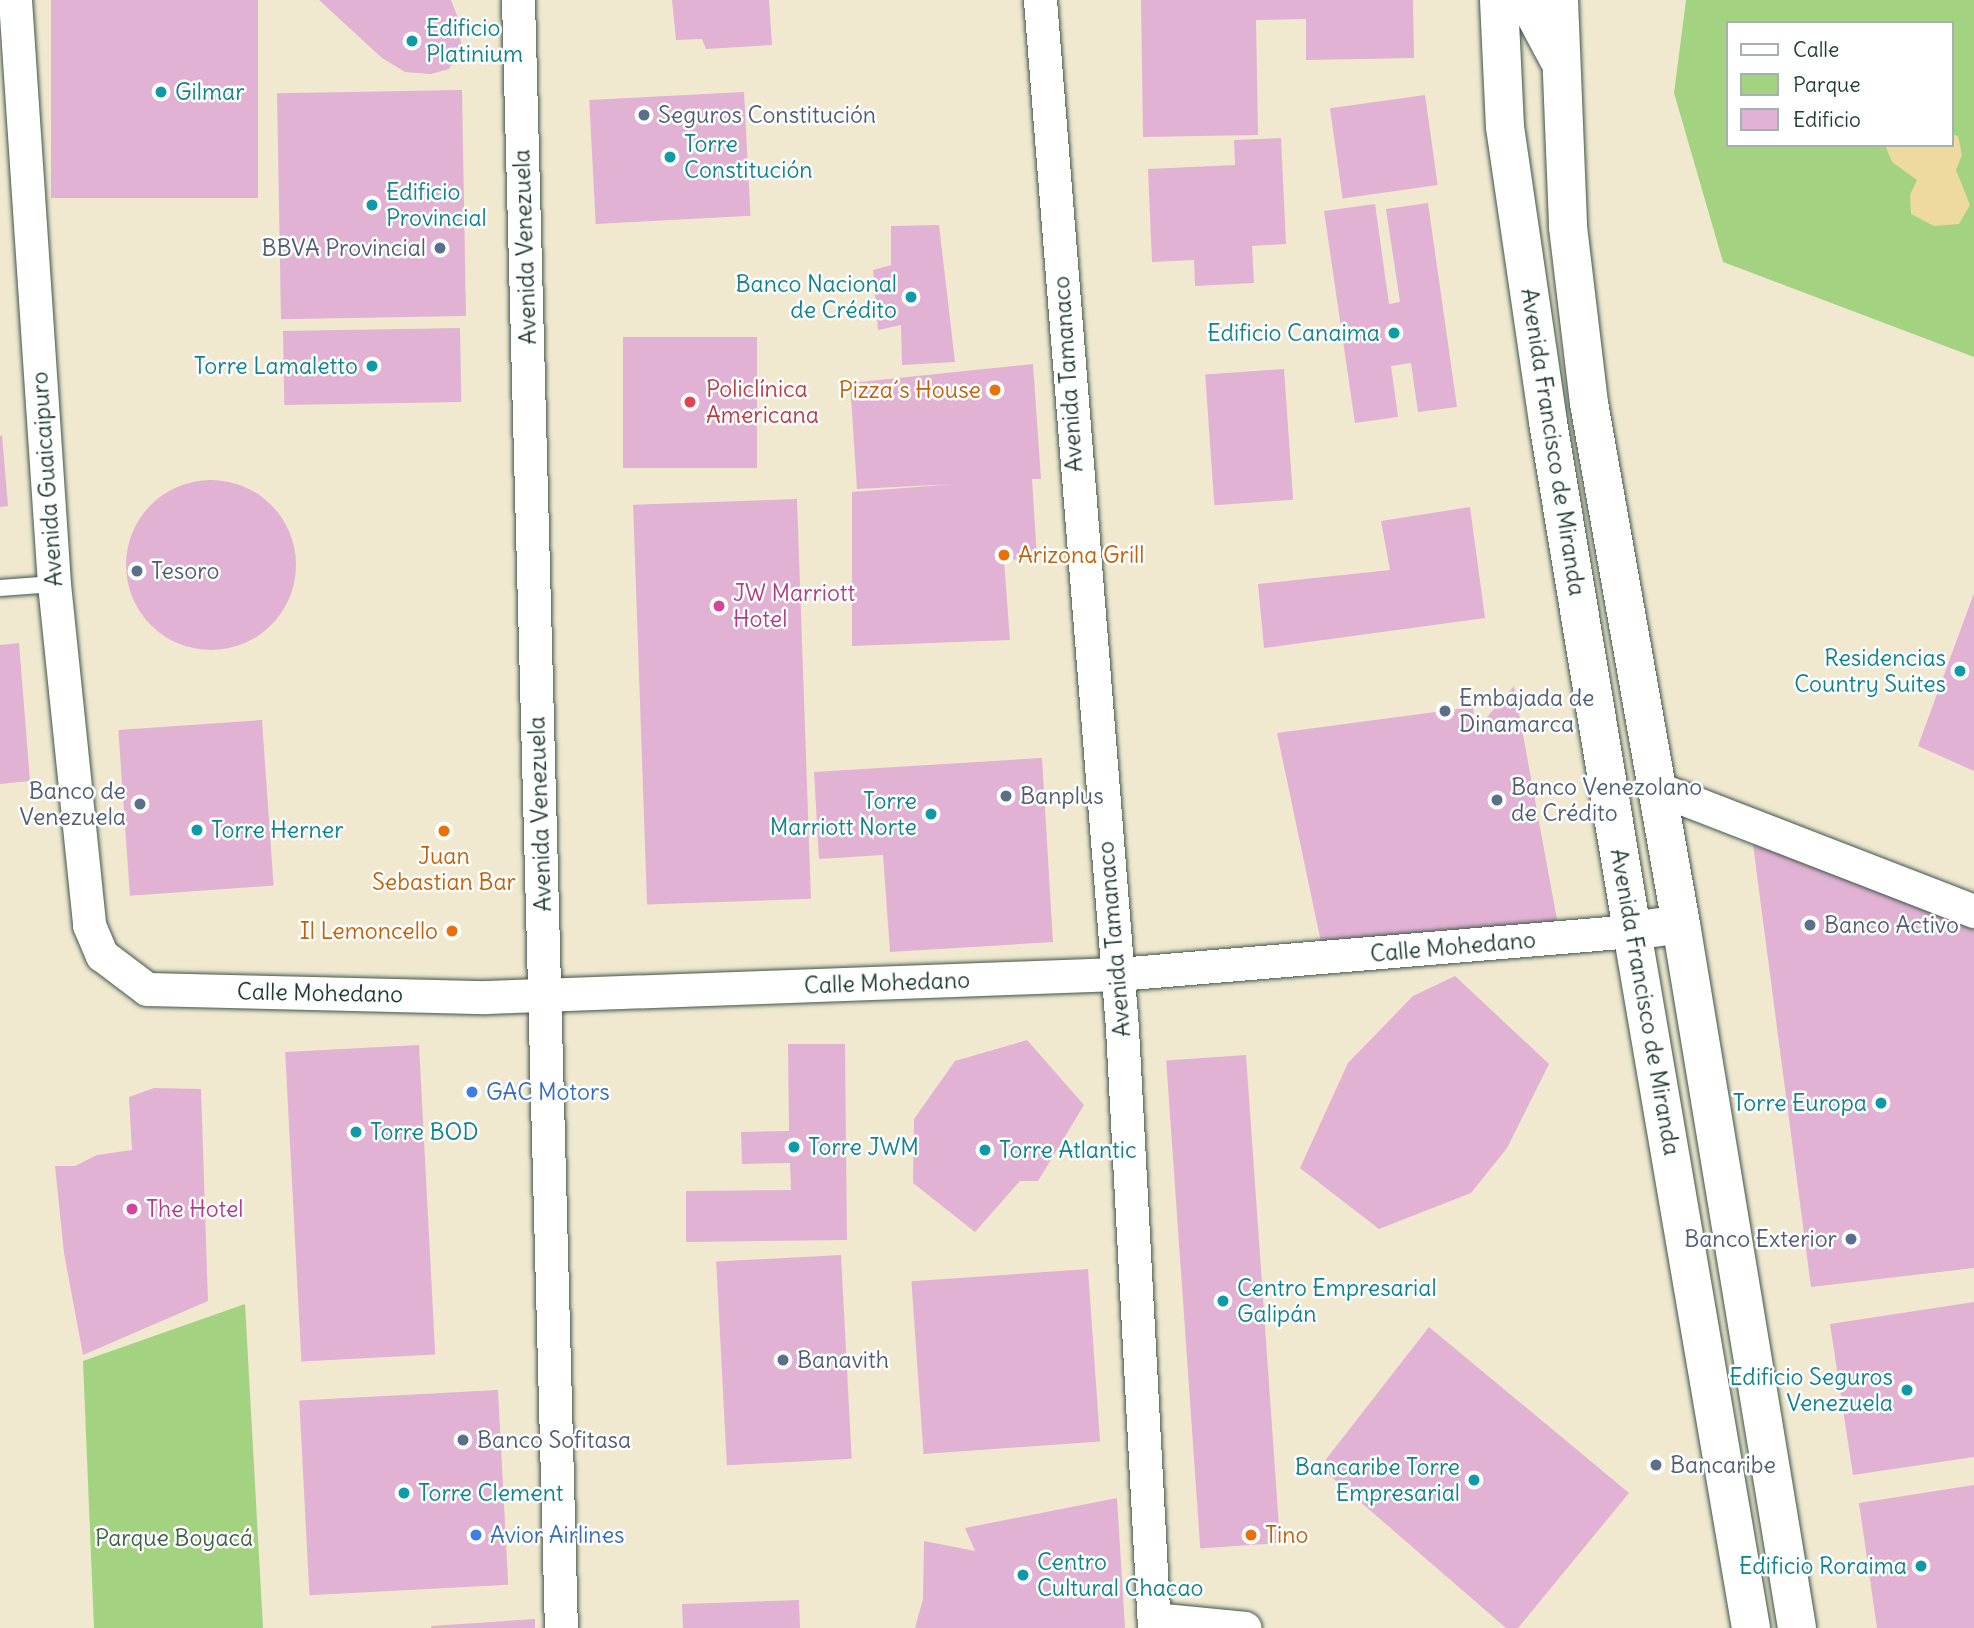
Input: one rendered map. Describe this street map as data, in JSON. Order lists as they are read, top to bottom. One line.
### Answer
{"streets":{"main road":["Avenida Francisco de Miranda","Calle Mohedano"],"street":["Avenida Venezuela","Avenida Tamanaco","Avenida Guaicaipuro"]},"crossings":[["Avenida Venezuela","Calle Mohedano"],["Avenida Tamanaco","Calle Mohedano"],["Avenida Francisco de Miranda","Calle Mohedano"],["Avenida Guaicaipuro","Calle Mohedano"]],"parks":["Parque Boyacá"],"places":["Edificio Platinium","Gilmar","Seguros Constitución","Torre Constitución","Edificio Provincial","BBVA Provincial","Banco Nacional de Crédito","Edificio Canaima","Torre Lamaletto","Pizza´s House","Policlínica Americana","Arizona Grill","Tesoro","JW Marriott Hotel","Residencias Country Suites","Embajada de Dinamarca","Banplus","Banco Venezolano de Crédito","Banco de Venezuela","Torre Marriott Norte","Torre Herner","Juan Sebastian Bar","Banco Activo","Il Lemoncello","GAC Motors","Torre Europa","Torre BOD","Torre JWM","Torre Atlantic","The Hotel","Banco Exterior","Centro Empresarial Galipán","Banavith","Edificio Seguros Venezuela","Banco Sofitasa","Bancaribe","Bancaribe Torre Empresarial","Torre Clement","Avior Airlines","Tino","Edificio Roraima","Centro Cultural Chacao"],"legend":["Calle","Parque","Edificio"]}
